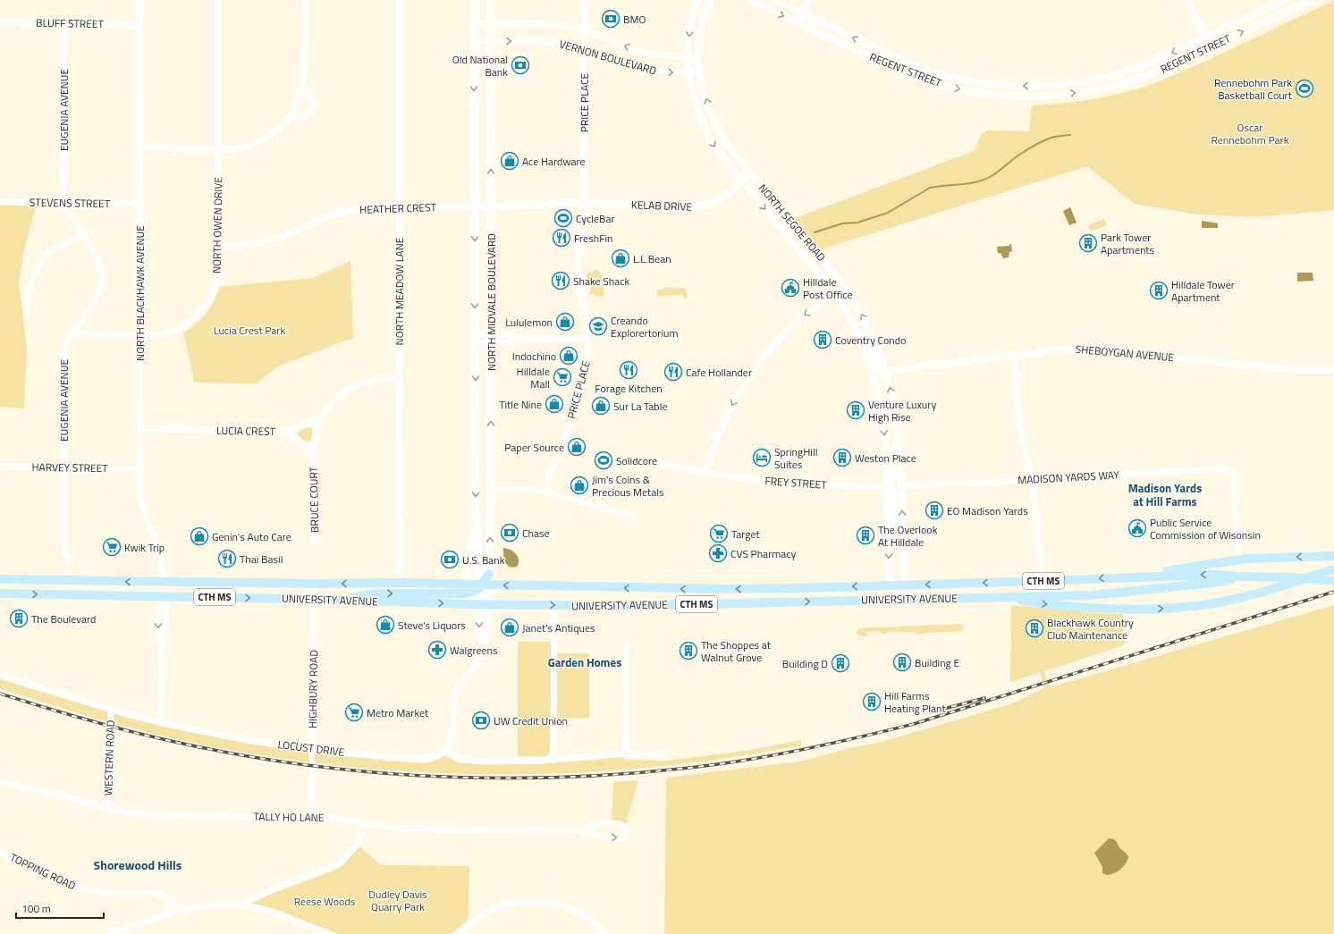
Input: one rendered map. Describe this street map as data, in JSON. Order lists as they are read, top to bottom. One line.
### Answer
{"streets":{"main road":["NORTH MIDVALE BOULEVARD","CTH MS","UNIVERSITY AVENUE"],"street":["BLUFF STREET","REGENT STREET","VERNON BOULEVARD","PRICE PLACE","EUGENIA AVENUE","STEVENS STREET","KELAB DRIVE","HEATHER CREST","NORTH SEGOE ROAD","NORTH OWEN DRIVE","NORTH MEADOW LANE","NORTH BLACKHAWK AVENUE","SHEBOYGAN AVENUE","LUCIA CREST","HARVEY STREET","MADISON YARDS WAY","FREY STREET","BRUCE COURT","HIGHBURY ROAD","LOCUST DRIVE","WESTERN ROAD","TALLY HO LANE","TOPPING ROAD"]},"crossings":[["BLUFF STREET","EUGENIA AVENUE"],["BLUFF STREET","NORTH BLACKHAWK AVENUE"],["VERNON BOULEVARD","PRICE PLACE"],["VERNON BOULEVARD","NORTH SEGOE ROAD"],["VERNON BOULEVARD","NORTH MIDVALE BOULEVARD"],["PRICE PLACE","KELAB DRIVE"],["PRICE PLACE","HEATHER CREST"],["EUGENIA AVENUE","STEVENS STREET"],["EUGENIA AVENUE","NORTH OWEN DRIVE"],["EUGENIA AVENUE","HARVEY STREET"],["STEVENS STREET","NORTH BLACKHAWK AVENUE"],["KELAB DRIVE","HEATHER CREST"],["KELAB DRIVE","NORTH SEGOE ROAD"],["HEATHER CREST","NORTH OWEN DRIVE"],["HEATHER CREST","NORTH MEADOW LANE"],["HEATHER CREST","NORTH MIDVALE BOULEVARD"],["NORTH SEGOE ROAD","SHEBOYGAN AVENUE"],["NORTH SEGOE ROAD","MADISON YARDS WAY"],["NORTH SEGOE ROAD","FREY STREET"],["NORTH SEGOE ROAD","UNIVERSITY AVENUE"],["NORTH OWEN DRIVE","NORTH BLACKHAWK AVENUE"],["NORTH MEADOW LANE","LUCIA CREST"],["NORTH MEADOW LANE","UNIVERSITY AVENUE"],["NORTH BLACKHAWK AVENUE","LUCIA CREST"],["NORTH BLACKHAWK AVENUE","HARVEY STREET"],["NORTH BLACKHAWK AVENUE","UNIVERSITY AVENUE"],["NORTH MIDVALE BOULEVARD","UNIVERSITY AVENUE"],["LUCIA CREST","BRUCE COURT"],["UNIVERSITY AVENUE","HIGHBURY ROAD"],["HIGHBURY ROAD","LOCUST DRIVE"],["HIGHBURY ROAD","TALLY HO LANE"],["LOCUST DRIVE","WESTERN ROAD"],["WESTERN ROAD","TALLY HO LANE"]],"districts":["Madison Yards at Hill Farms","Garden Homes","Shorewood Hills"],"parks":["Oscar Rennebohm Park","Lucia Crest Park","Dudley Davis Quarry Park","Reese Woods"],"places":{"bank":["BMO","Old National Bank","Chase","U.S. Bank","UW Credit Union"],"sports":["Rennebohm Park Basketball Court","CycleBar","Solidcore"],"shop":["Ace Hardware","L.L.Bean","Lululemon","Indochino","Title Nine","Sur La Table","Paper Source","Jim's Coins & Precious Metals","Genin's Auto Care","Steve's Liquors","Janet's Antiques"],"restaurant":["FreshFin","Shake Shack","Forage Kitchen","Cafe Hollander","Thai Basil"],"building":["Park Tower Apartments","Hilldale Tower Apartment","Coventry Condo","Venture Luxury High Rise","Weston Place","EO Madison Yards","The Overlook At Hilldale","The Boulevard","Blackhawk Country Club Maintenance","The Shoppes at Walnut Grove","Building E","Building D","Hill Farms Heating Plant"],"public building":["Hilldale Post Office","Public Service Commission of Wisonsin"],"school or university":["Creando Explorertorium"],"supermarket":["Hilldale Mall","Target","Kwik Trip","Metro Market"],"hotel":["SpringHill Suites"],"pharmacy":["CVS Pharmacy","Walgreens"]},"scale_bar":"100 m"}
